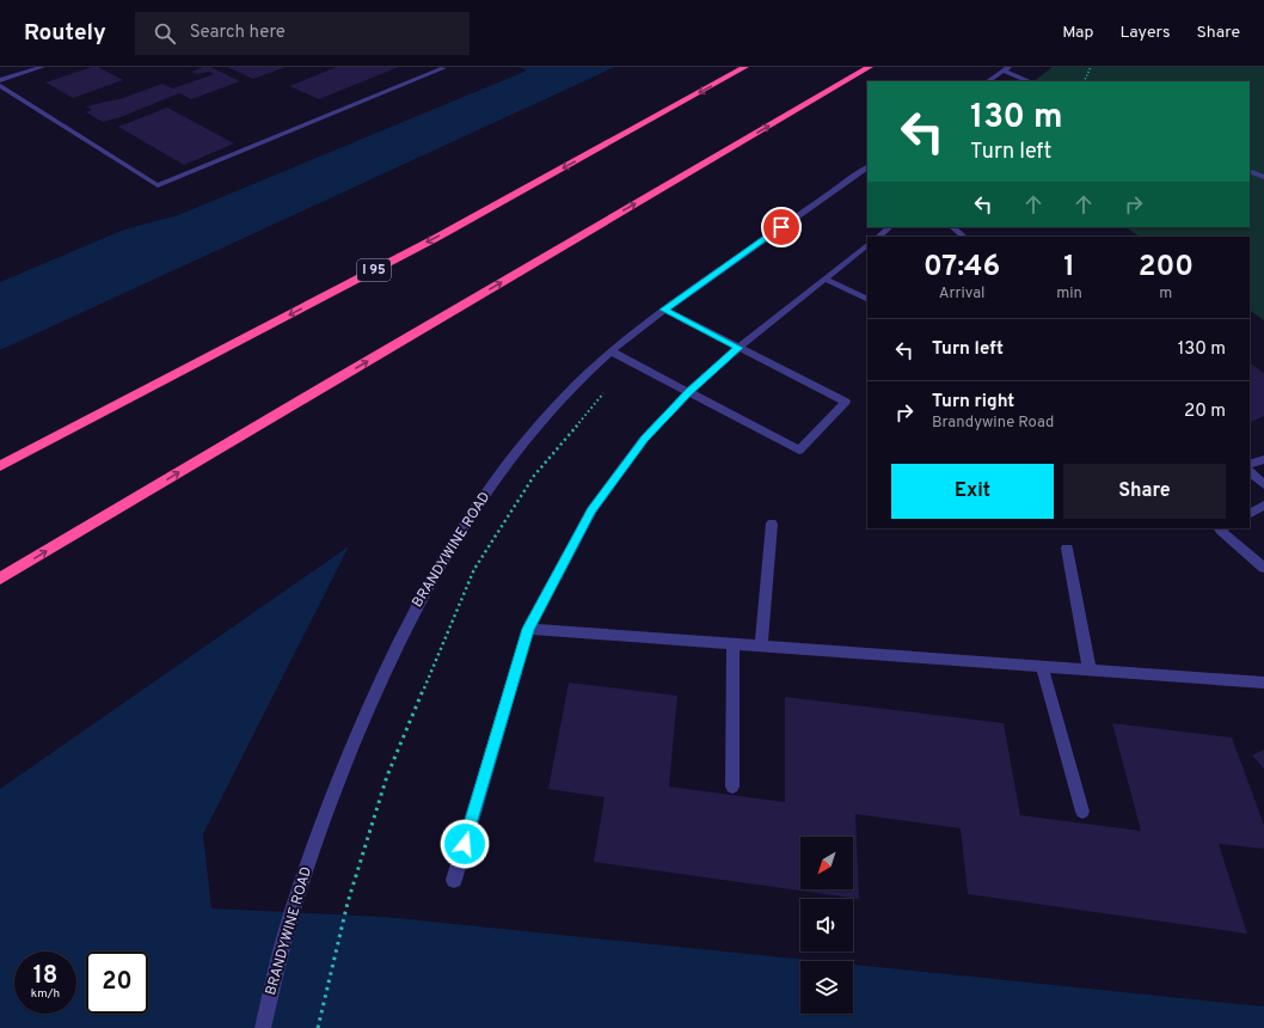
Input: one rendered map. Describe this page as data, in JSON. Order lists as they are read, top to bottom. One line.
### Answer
{"streets":{"highway":["I 95"],"street":["BRANDYWINE ROAD"]},"north":"bottom left","page":{"header":"Routely","search":"Search here","nav":["Map","Layers","Share"],"turn":["130 m","Turn left"],"eta":["07:46","Arrival","1","min","200","m"],"list":[{"name":"Turn left","value":"130 m"},{"name":"Turn right","note":"Brandywine Road","value":"20 m"}],"buttons":["Exit","Share"],"speed":"18 km/h","limit":"20"}}
